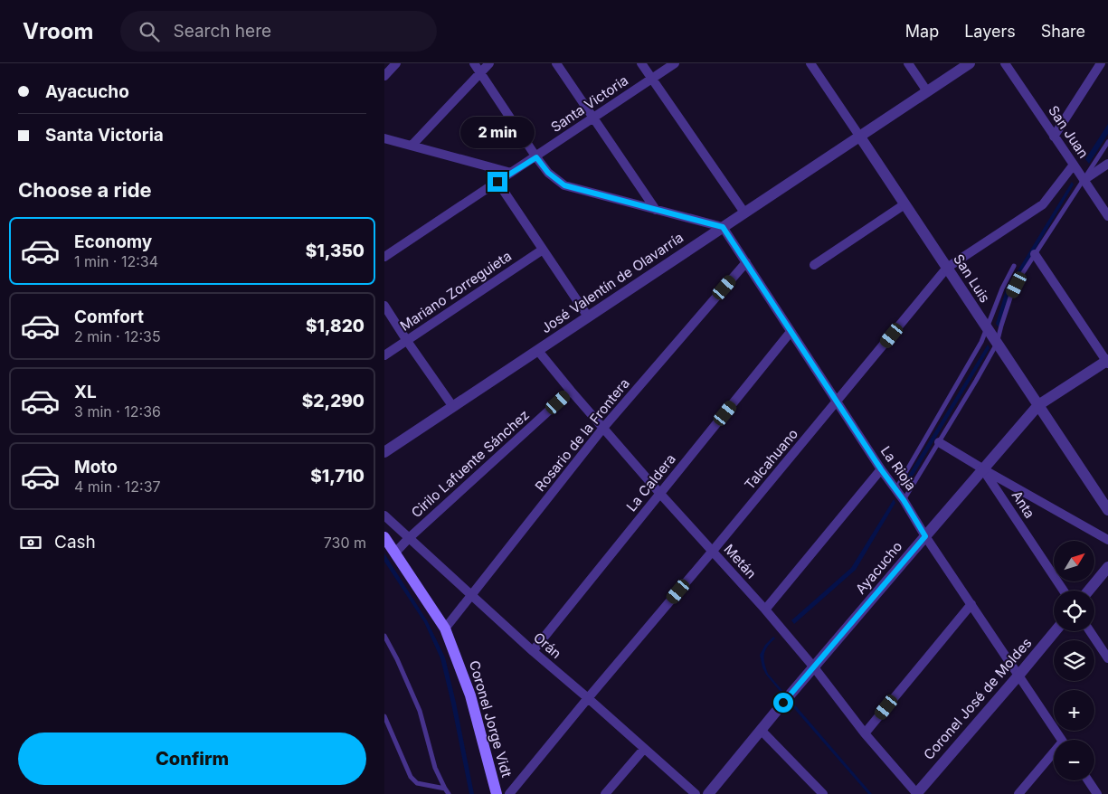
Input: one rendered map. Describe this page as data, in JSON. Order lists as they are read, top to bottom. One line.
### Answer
{"streets":{"main road":["Coronel Jorge Vidt"],"street":["Santa Victoria","San Juan","San Luis","José Valentín de Olavarría","Mariano Zorreguieta","Rosario de la Frontera","Talcahuano","Cirilo Lafuente Sánchez","La Rioja","La Caldera","Anta","Metán","Ayacucho","Orán","Coronel José de Moldes"]},"crossings":[["San Juan","Talcahuano"],["San Luis","José Valentín de Olavarría"],["San Luis","Talcahuano"],["San Luis","Ayacucho"],["José Valentín de Olavarría","La Rioja"],["José Valentín de Olavarría","Metán"],["Rosario de la Frontera","La Rioja"],["Rosario de la Frontera","Metán"],["Rosario de la Frontera","Orán"],["Rosario de la Frontera","Coronel Jorge Vidt"],["Talcahuano","La Rioja"],["Talcahuano","Metán"],["Talcahuano","Orán"],["Cirilo Lafuente Sánchez","Metán"],["Cirilo Lafuente Sánchez","Orán"],["Cirilo Lafuente Sánchez","Coronel Jorge Vidt"],["La Rioja","La Caldera"],["La Rioja","Ayacucho"],["La Rioja","Coronel José de Moldes"],["La Caldera","Metán"],["La Caldera","Orán"],["Anta","Ayacucho"],["Metán","Ayacucho"],["Metán","Coronel José de Moldes"]],"north":"top right","page":{"header":"Vroom","search":"Search here","nav":["Map","Layers","Share"],"banner":["Ayacucho","Santa Victoria"],"bubble":"2 min","heading":"Choose a ride","list":[{"name":"Economy","note":"1 min · 12:34","value":"$1,350"},{"name":"Comfort","note":"2 min · 12:35","value":"$1,820"},{"name":"XL","note":"3 min · 12:36","value":"$2,290"},{"name":"Moto","note":"4 min · 12:37","value":"$1,710"}],"pay":["Cash","730 m"],"map_buttons":["+","−"],"buttons":"Confirm"}}
